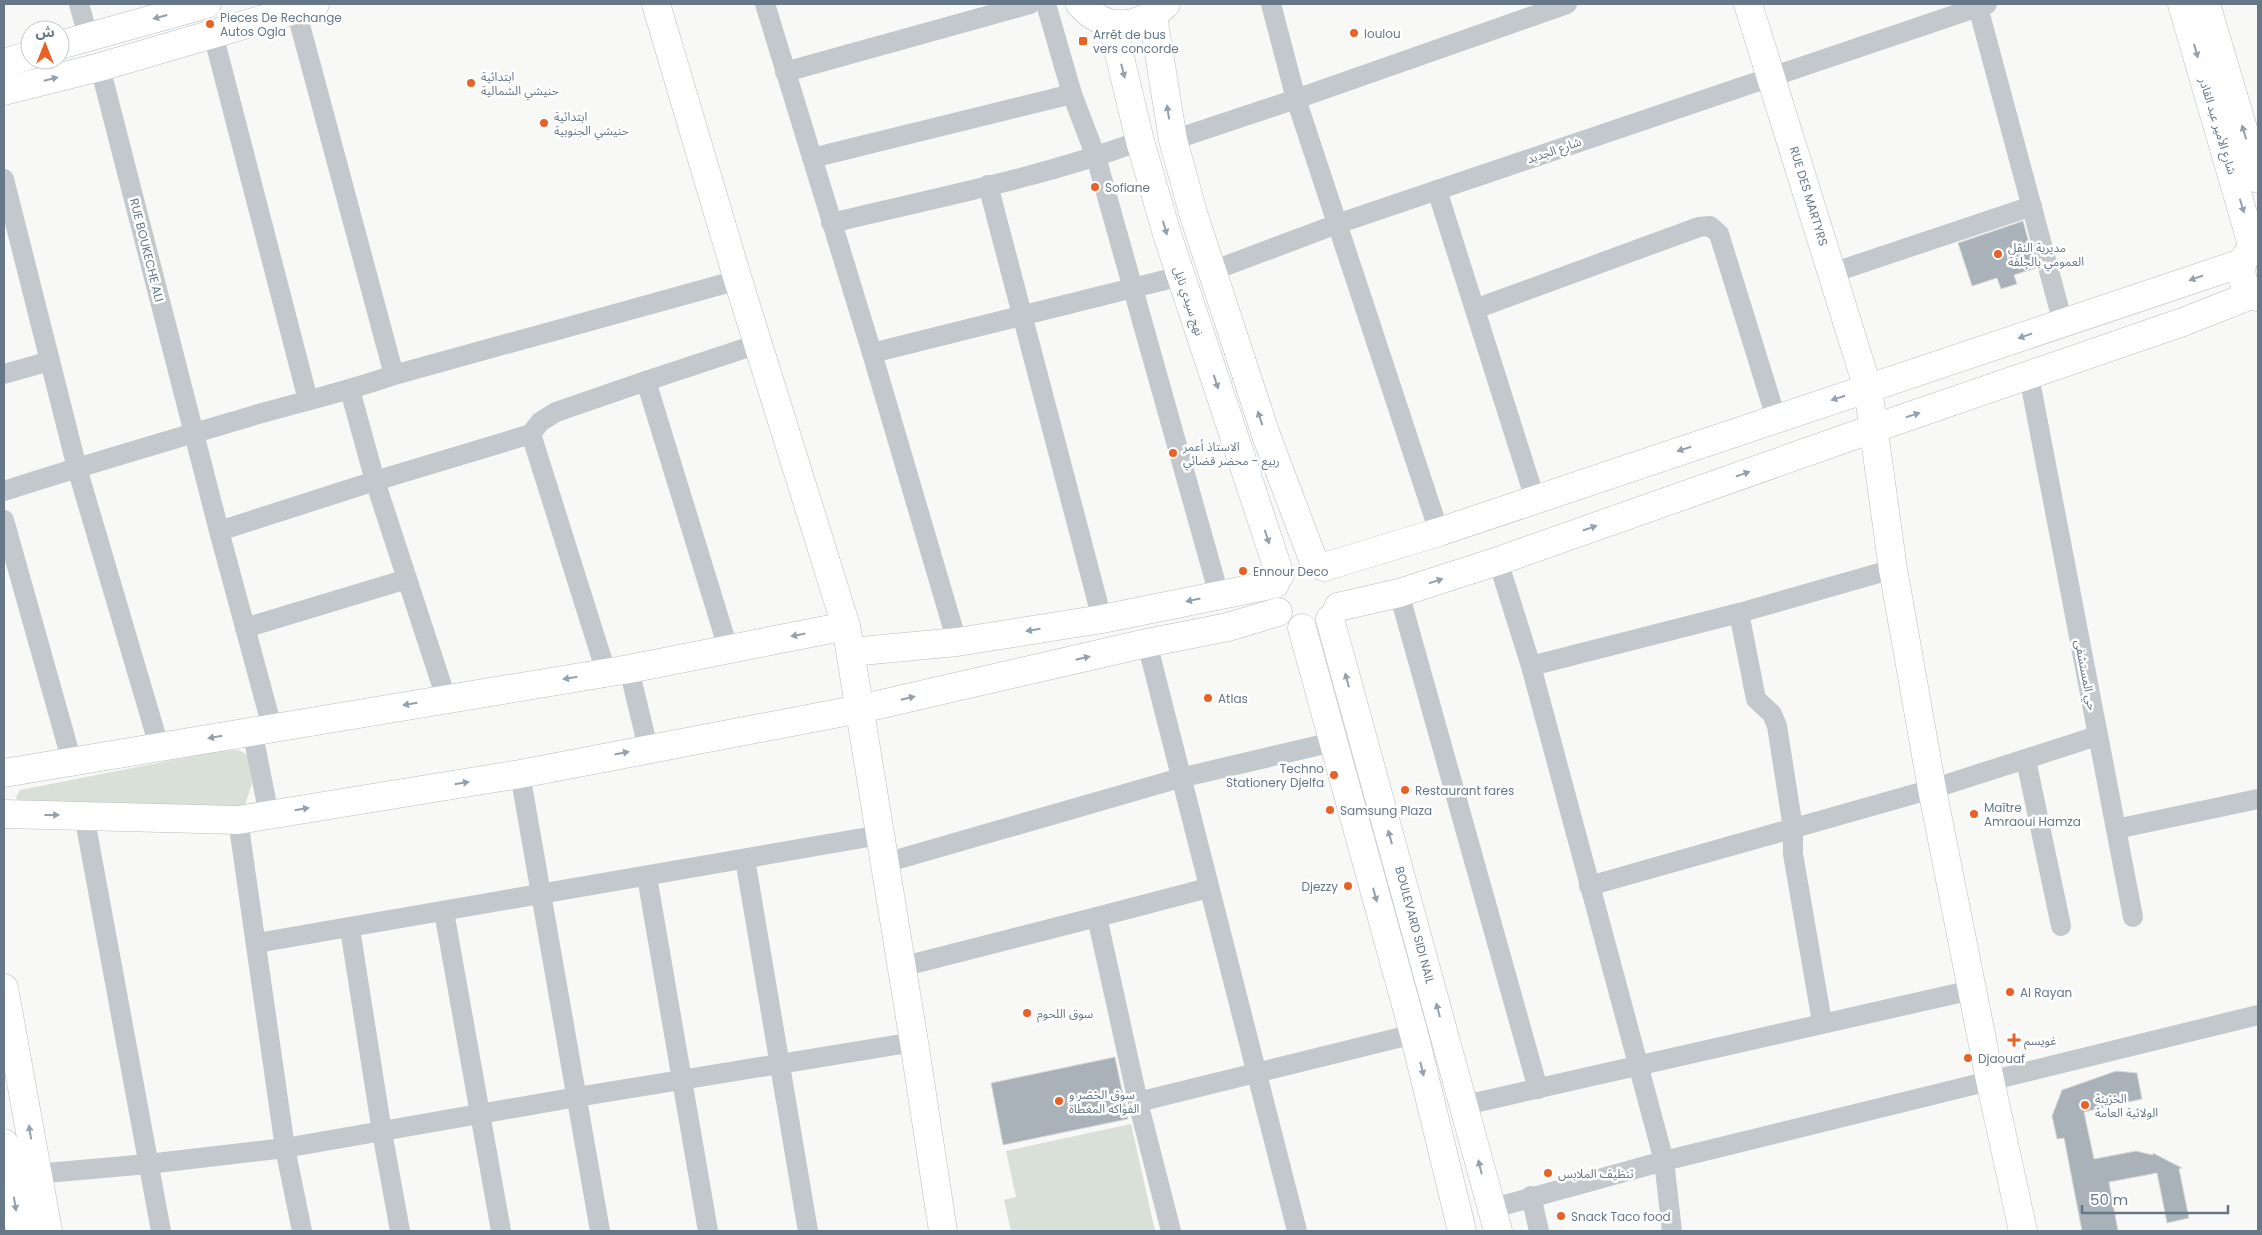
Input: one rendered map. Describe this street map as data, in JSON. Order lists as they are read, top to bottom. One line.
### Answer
{"streets":{"street":["شارع الأمير عبد القادر","شارع الجديد","RUE DES MARTYRS","RUE BOUKECHE ALI","نهج سيدي نايل","حي المستشفى","BOULEVARD SIDI NAIL"]},"crossings":[["شارع الجديد","RUE DES MARTYRS"],["نهج سيدي نايل","BOULEVARD SIDI NAIL"]],"places":{"other":["Pieces De Rechange Autos Ogla","loulou","ابتدائية حنيشي الشمالية","ابتدائية حنيشي الجنوبية","Sofiane","مديرية النقل العمومي بالجلفة","الاستاذ أعمر ربيع - محضر قضائي","Ennour Deco","Atlas","Techno Stationery Djelfa","Restaurant fares","Samsung Plaza","Maître Amraoui Hamza","Djezzy","Al Rayan","سوق اللحوم","Djaouaf","سوق الخضر و الفواكه المغطاة","الخزينة الولائية العامة","تنظيف الملابس","Snack Taco food"],"transit":["Arrêt de bus vers concorde"],"health":["غويسم"]},"scale_bar":"50 m","north":"top"}
